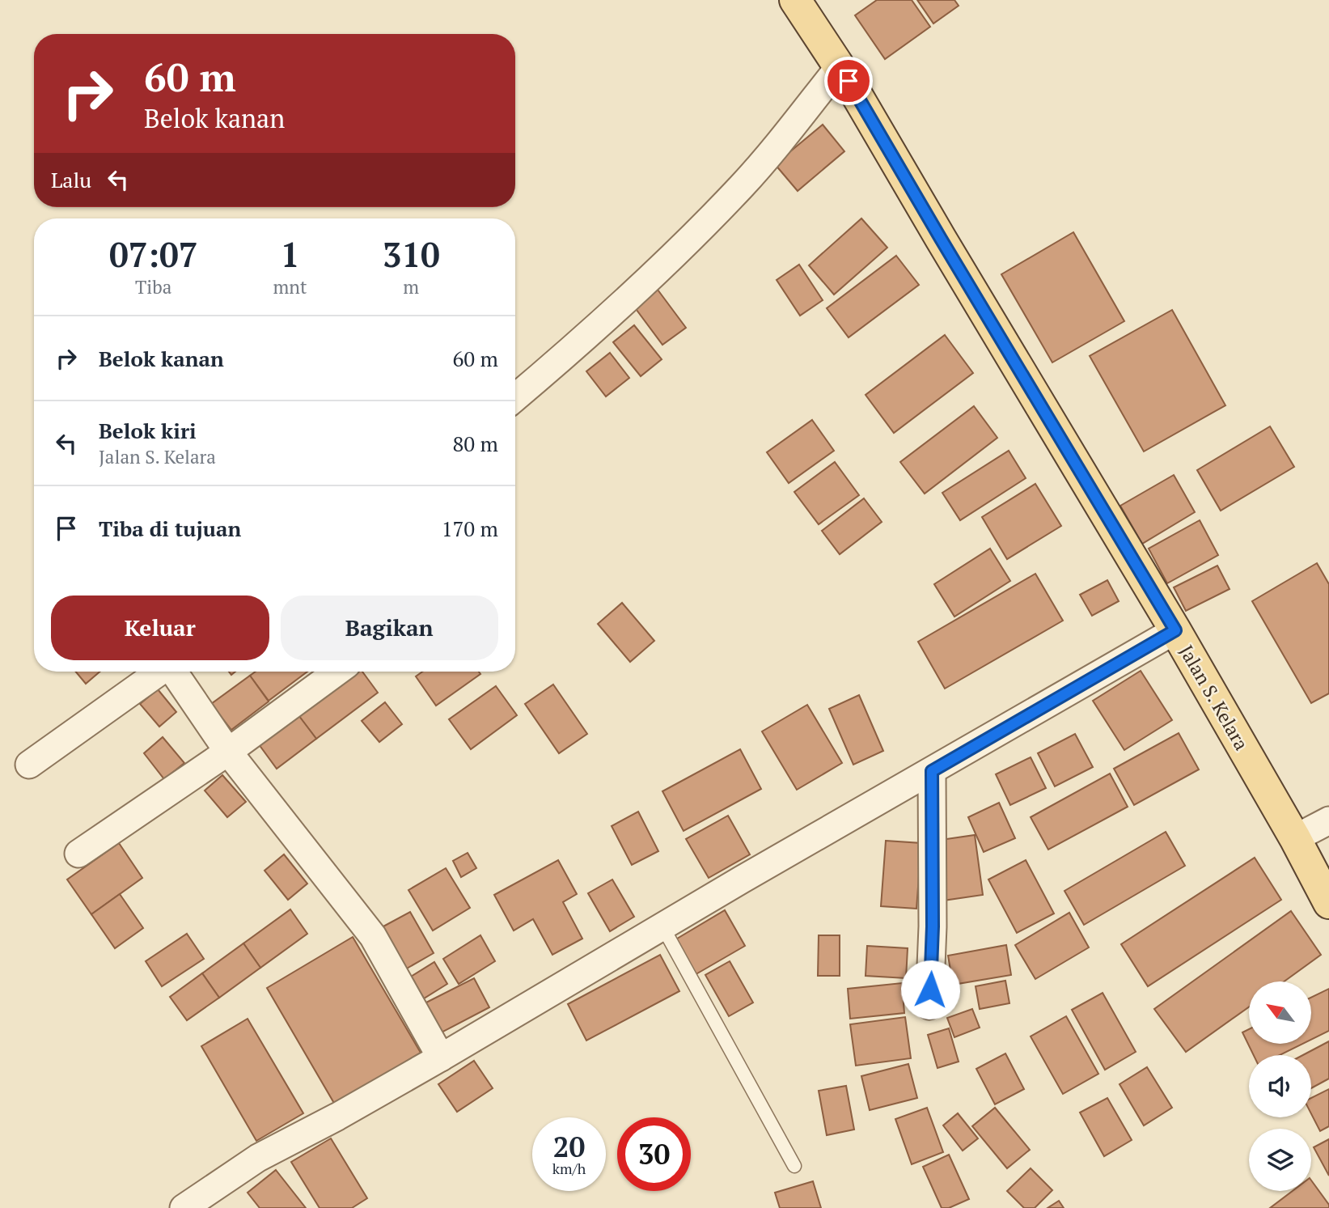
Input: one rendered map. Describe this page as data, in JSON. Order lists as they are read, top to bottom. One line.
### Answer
{"streets":{"main road":["Jalan S. Kelara"]},"north":"top left","page":{"turn":["60 m","Belok kanan"],"then":"Lalu","eta":["07:07","Tiba","1","mnt","310","m"],"list":[{"name":"Belok kanan","value":"60 m"},{"name":"Belok kiri","note":"Jalan S. Kelara","value":"80 m"},{"name":"Tiba di tujuan","value":"170 m"}],"buttons":["Keluar","Bagikan"],"speed":"20 km/h","limit":"30"}}
